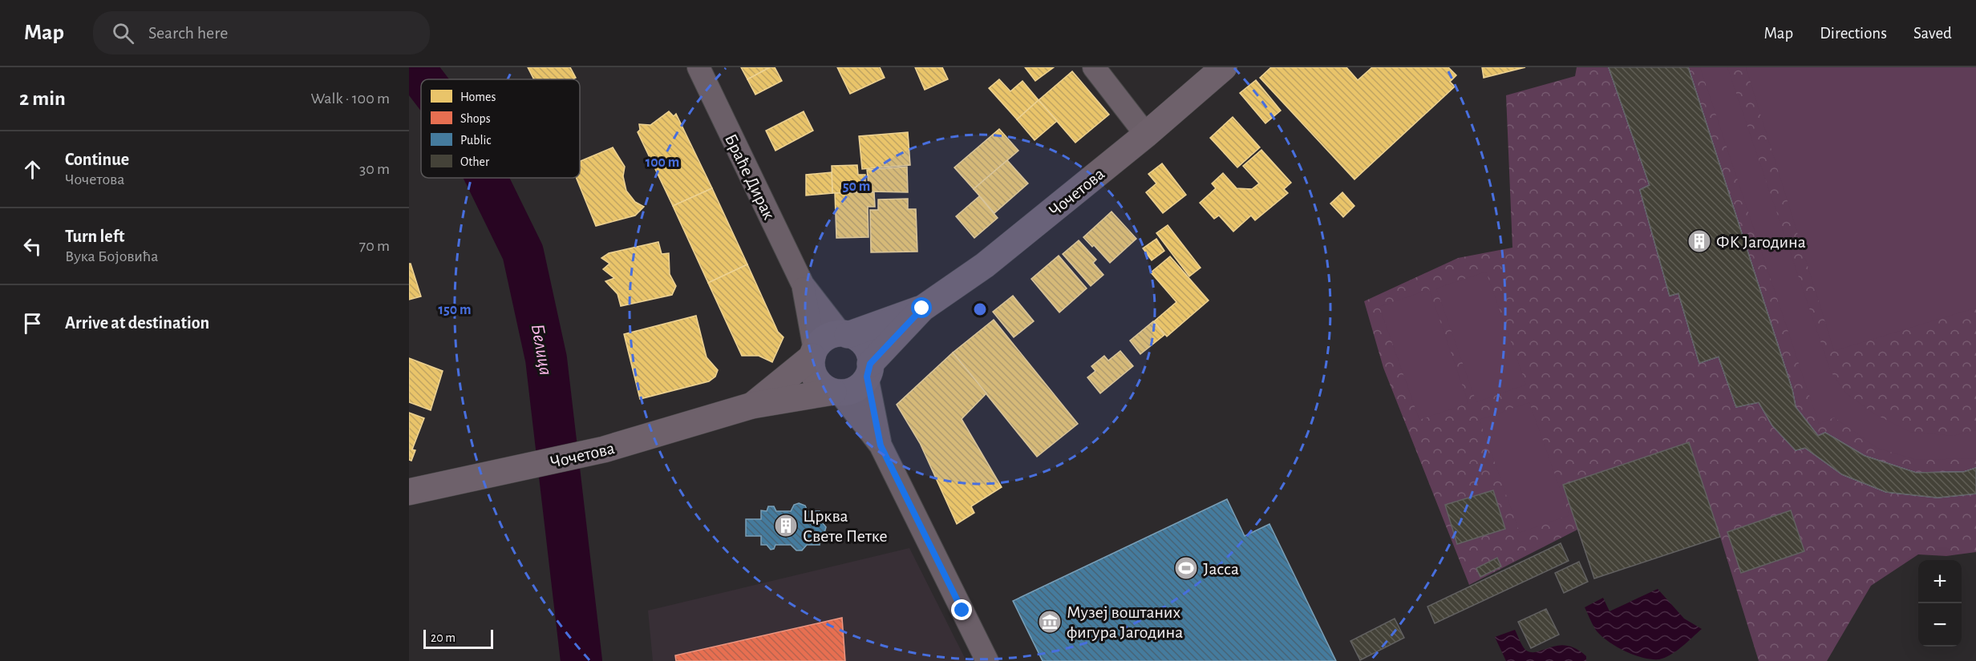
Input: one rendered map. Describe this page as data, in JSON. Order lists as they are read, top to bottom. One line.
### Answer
{"streets":{"street":["Браће Дирак","Чочетова"]},"crossings":[["Браће Дирак","Чочетова"]],"water":["Белица"],"places":{"building":["ФК Јагодина","Црква Свете Петке"],"sports":["Јасса"],"museum":["Музеј воштаних фигура Јагодина"]},"legend":["Homes","Shops","Public","Other"],"scale_bar":"20 m","page":{"header":"Map","search":"Search here","nav":["Map","Directions","Saved"],"heading":["2 min","Walk · 100 m"],"list":[["Continue","Чочетова","30 m"],["Turn left","Вука Бојовића","70 m"],"Arrive at destination"],"map_buttons":["+","−"],"scale":"20 m"},"rings":["100 m","50 m","150 m"]}
